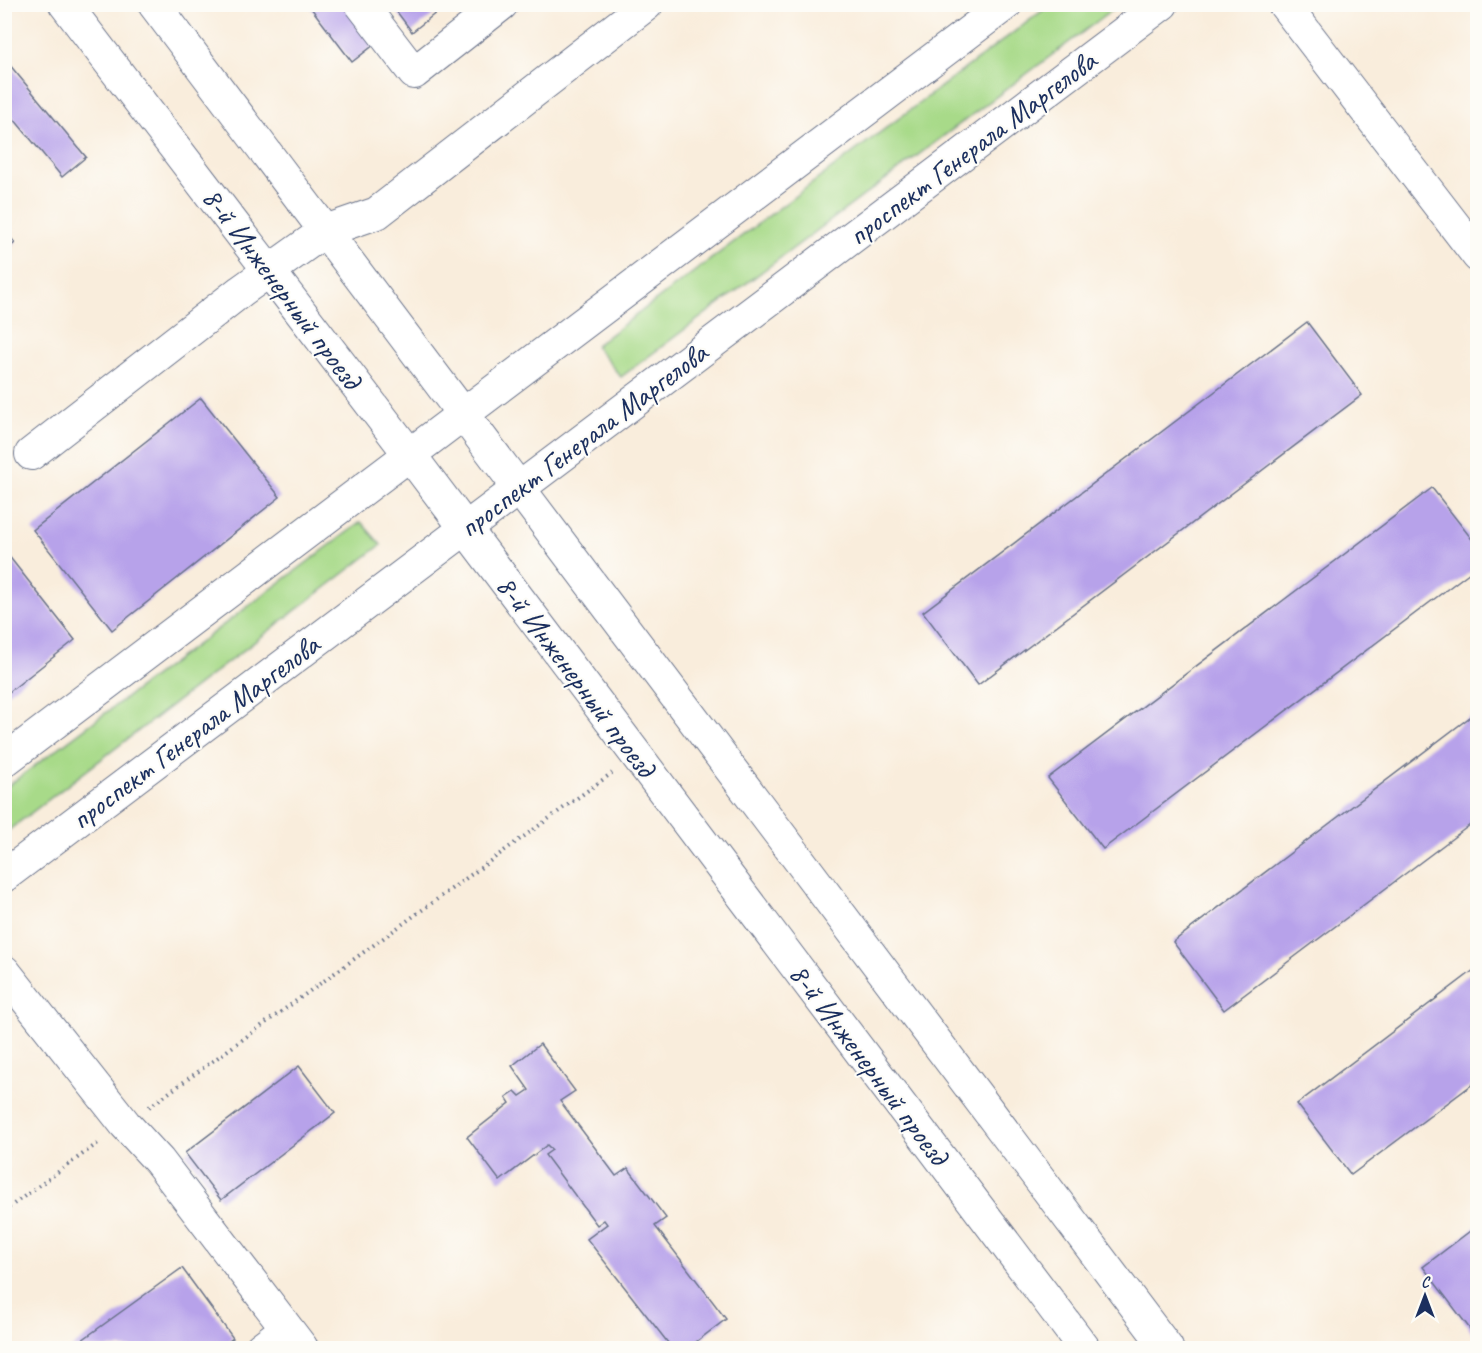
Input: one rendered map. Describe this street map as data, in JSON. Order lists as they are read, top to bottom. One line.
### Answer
{"streets":{"street":["проспект Генерала Маргелова","8-й Инженерный проезд"]},"crossings":[["проспект Генерала Маргелова","8-й Инженерный проезд"]],"north":"top"}
